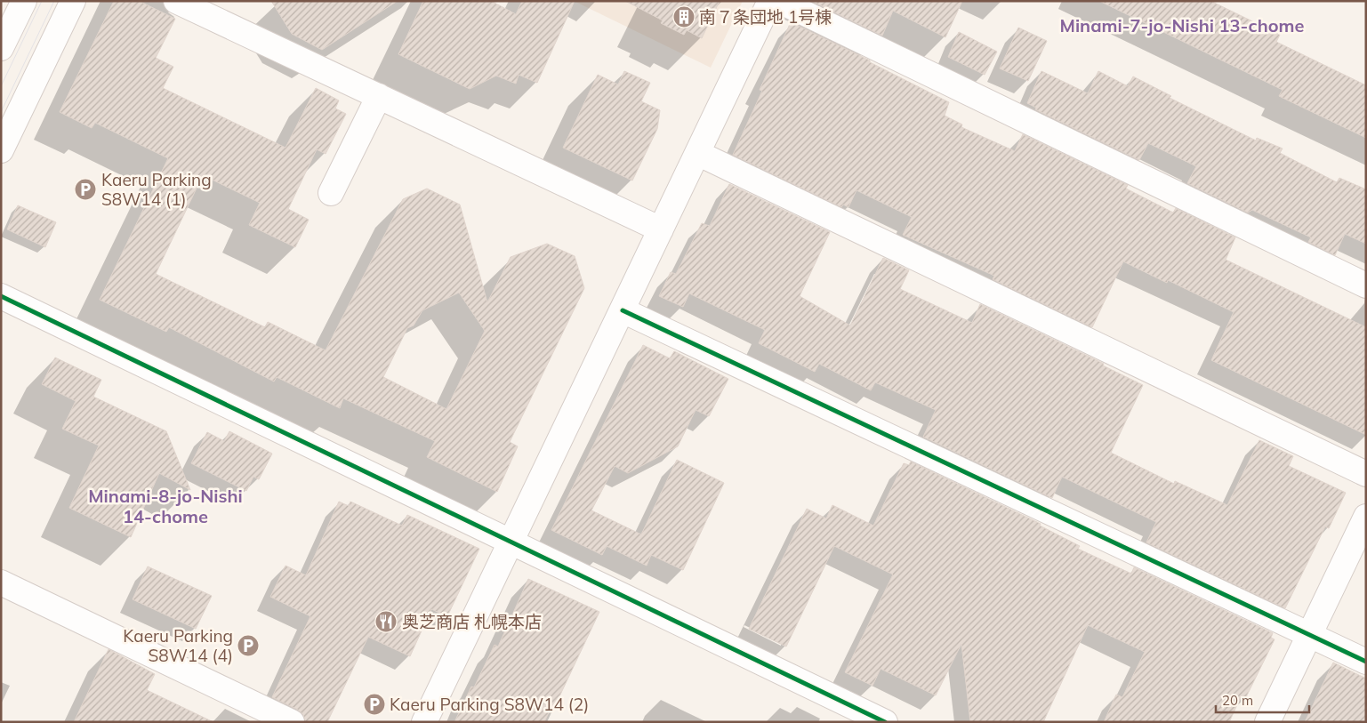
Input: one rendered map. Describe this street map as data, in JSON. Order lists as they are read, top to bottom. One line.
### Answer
{"districts":["Minami-7-jo-Nishi 13-chome","Minami-8-jo-Nishi 14-chome"],"places":{"building":["南７条団地 1号棟"],"parking":["Kaeru Parking S8W14 (1)","Kaeru Parking S8W14 (4)","Kaeru Parking S8W14 (2)"],"restaurant":["奥芝商店 札幌本店"]},"scale_bar":"20 m"}
